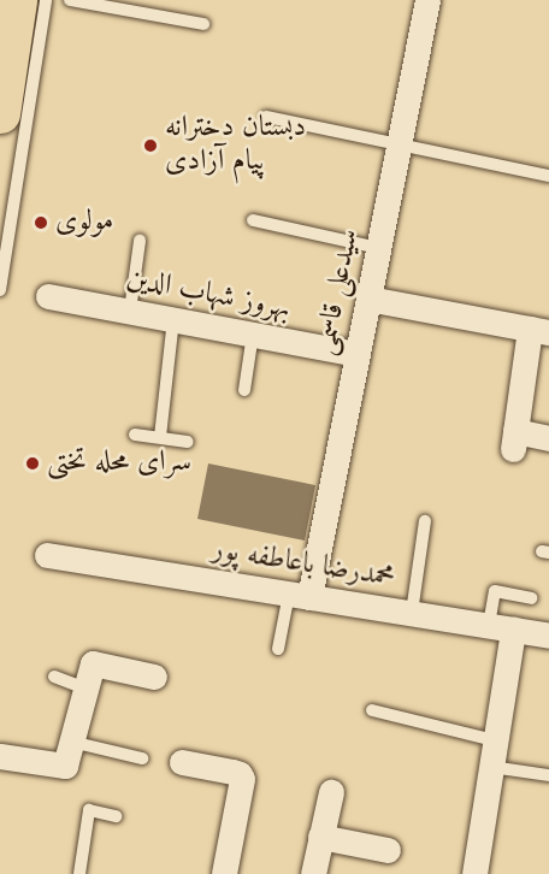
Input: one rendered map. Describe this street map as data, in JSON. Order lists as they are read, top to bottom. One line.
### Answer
{"streets":{"street":["سیدعلی قاسمی","بهروز شهاب الدین","محمدرضا باعاطفه پور"]},"crossings":[["سیدعلی قاسمی","بهروز شهاب الدین"],["سیدعلی قاسمی","محمدرضا باعاطفه پور"]],"places":["دبستان دخترانه پیام آزادی","مولوی","سرای محله تختی"]}
